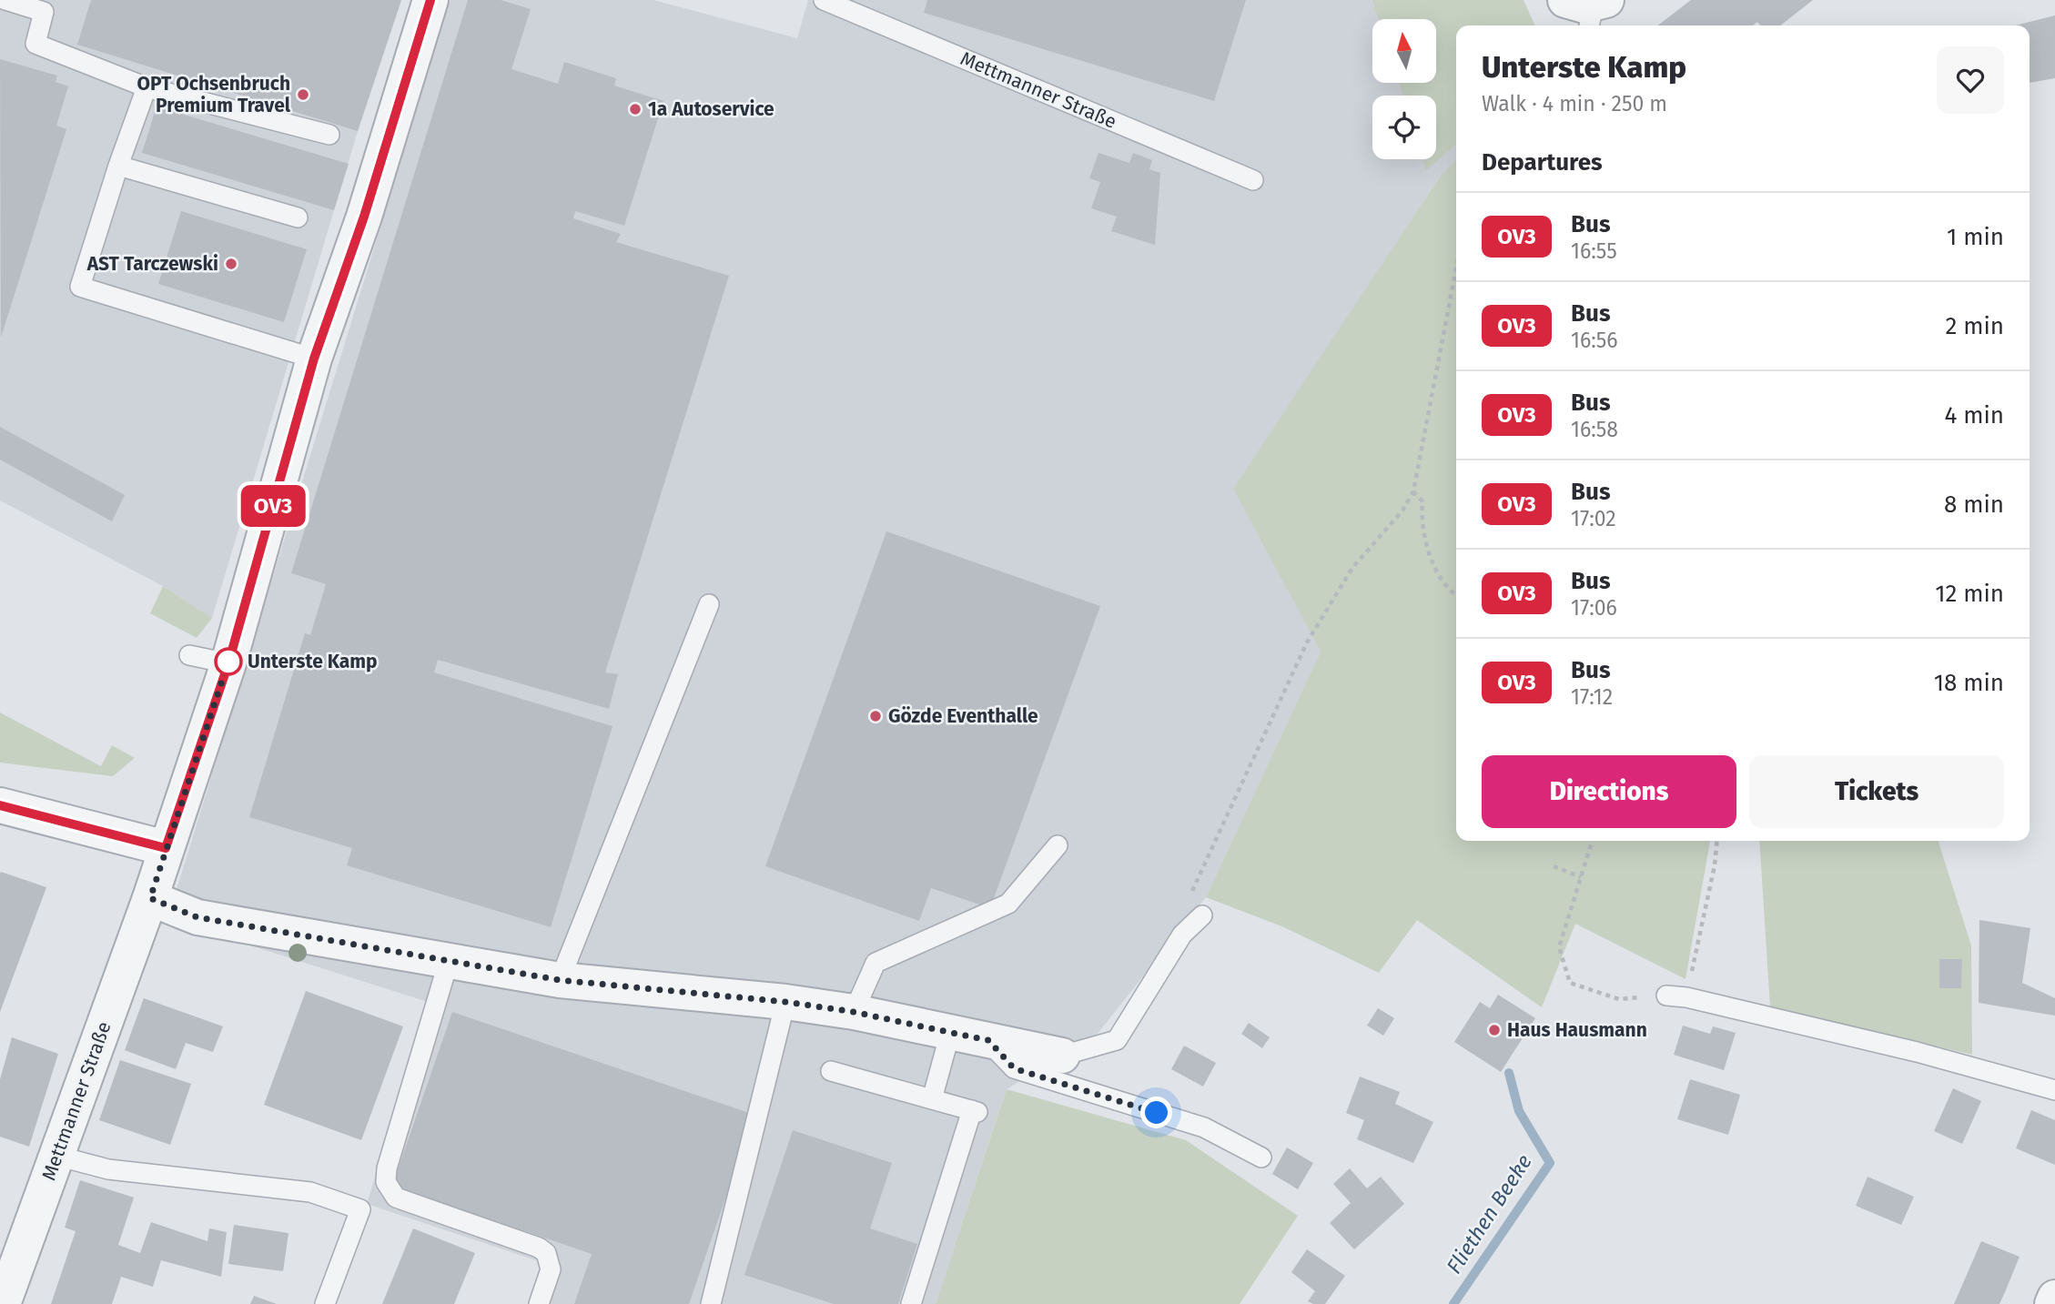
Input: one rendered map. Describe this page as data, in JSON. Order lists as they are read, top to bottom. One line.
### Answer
{"streets":{"street":["Mettmanner Straße"]},"water":["Fliethen Beeke"],"places":["OPT Ochsenbruch Premium Travel","1a Autoservice","AST Tarczewski","Unterste Kamp","Gözde Eventhalle","Haus Hausmann"],"lines":["bus line OV3"],"north":"top","page":{"on_map":"OV3","heading":[["Unterste Kamp","Walk · 4 min · 250 m"],"Departures"],"list":[{"mark":"OV3","name":"Bus","note":"16:55","value":"1 min"},{"mark":"OV3","name":"Bus","note":"16:56","value":"2 min"},{"mark":"OV3","name":"Bus","note":"16:58","value":"4 min"},{"mark":"OV3","name":"Bus","note":"17:02","value":"8 min"},{"mark":"OV3","name":"Bus","note":"17:06","value":"12 min"},{"mark":"OV3","name":"Bus","note":"17:12","value":"18 min"}],"buttons":["Directions","Tickets"]}}
